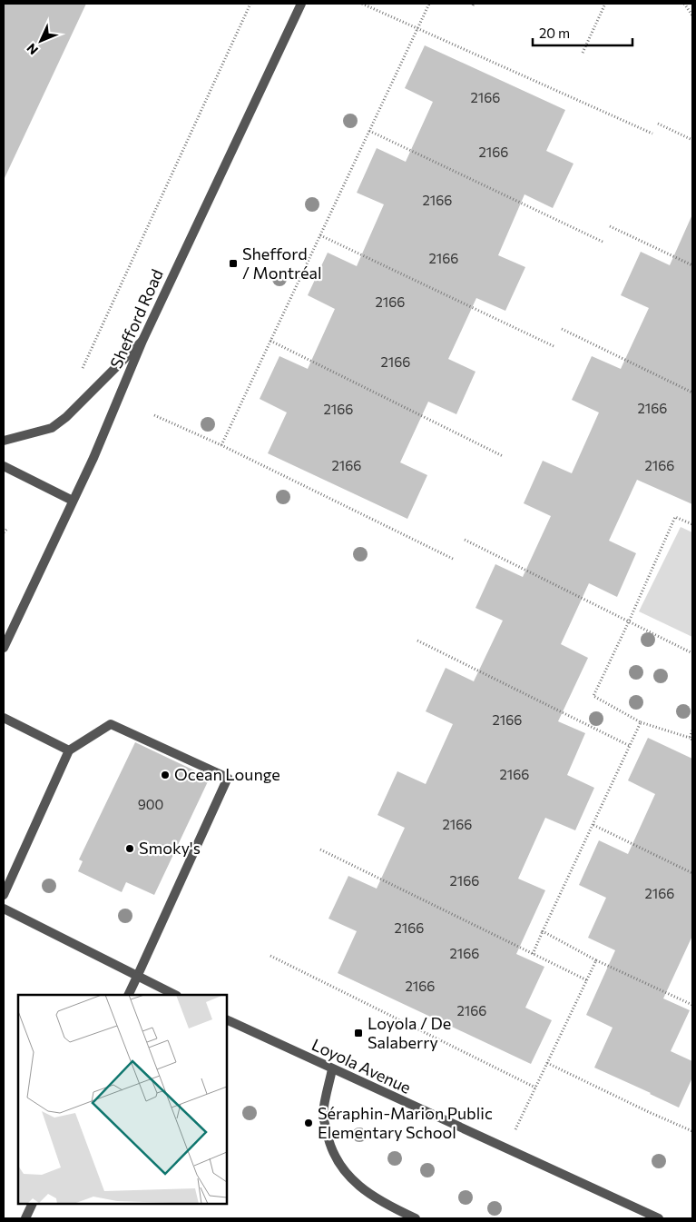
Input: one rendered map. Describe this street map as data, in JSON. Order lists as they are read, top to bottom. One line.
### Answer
{"streets":{"street":["Shefford Road","Loyola Avenue"]},"places":{"transit":["Shefford / Montréal","Loyola / De Salaberry"],"other":["Ocean Lounge","Smoky's","Séraphin-Marion Public Elementary School"]},"house_numbers":["2166","2166","2166","2166","2166","2166","2166","2166","2166","2166","2166","2166","900","2166","2166","2166","2166","2166","2166","2166"],"scale_bar":"20 m","north":"bottom left"}
